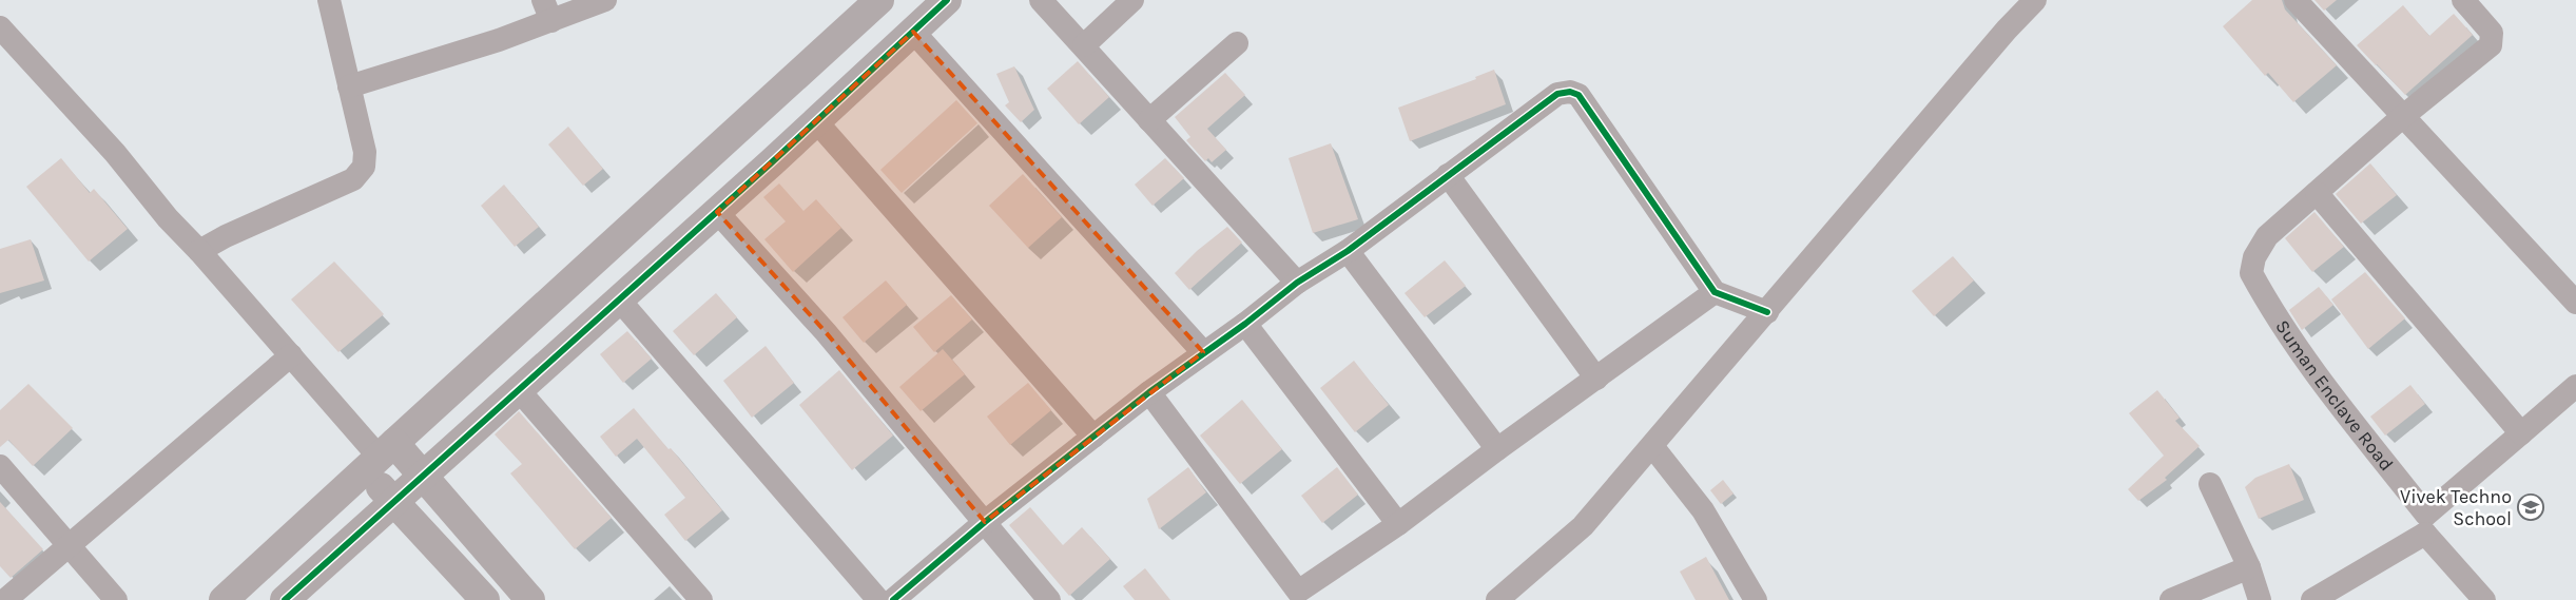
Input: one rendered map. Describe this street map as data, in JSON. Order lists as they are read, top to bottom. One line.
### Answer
{"streets":{"street":["Suman Enclave Road"]},"places":{"school or university":["Vivek Techno School"]}}
